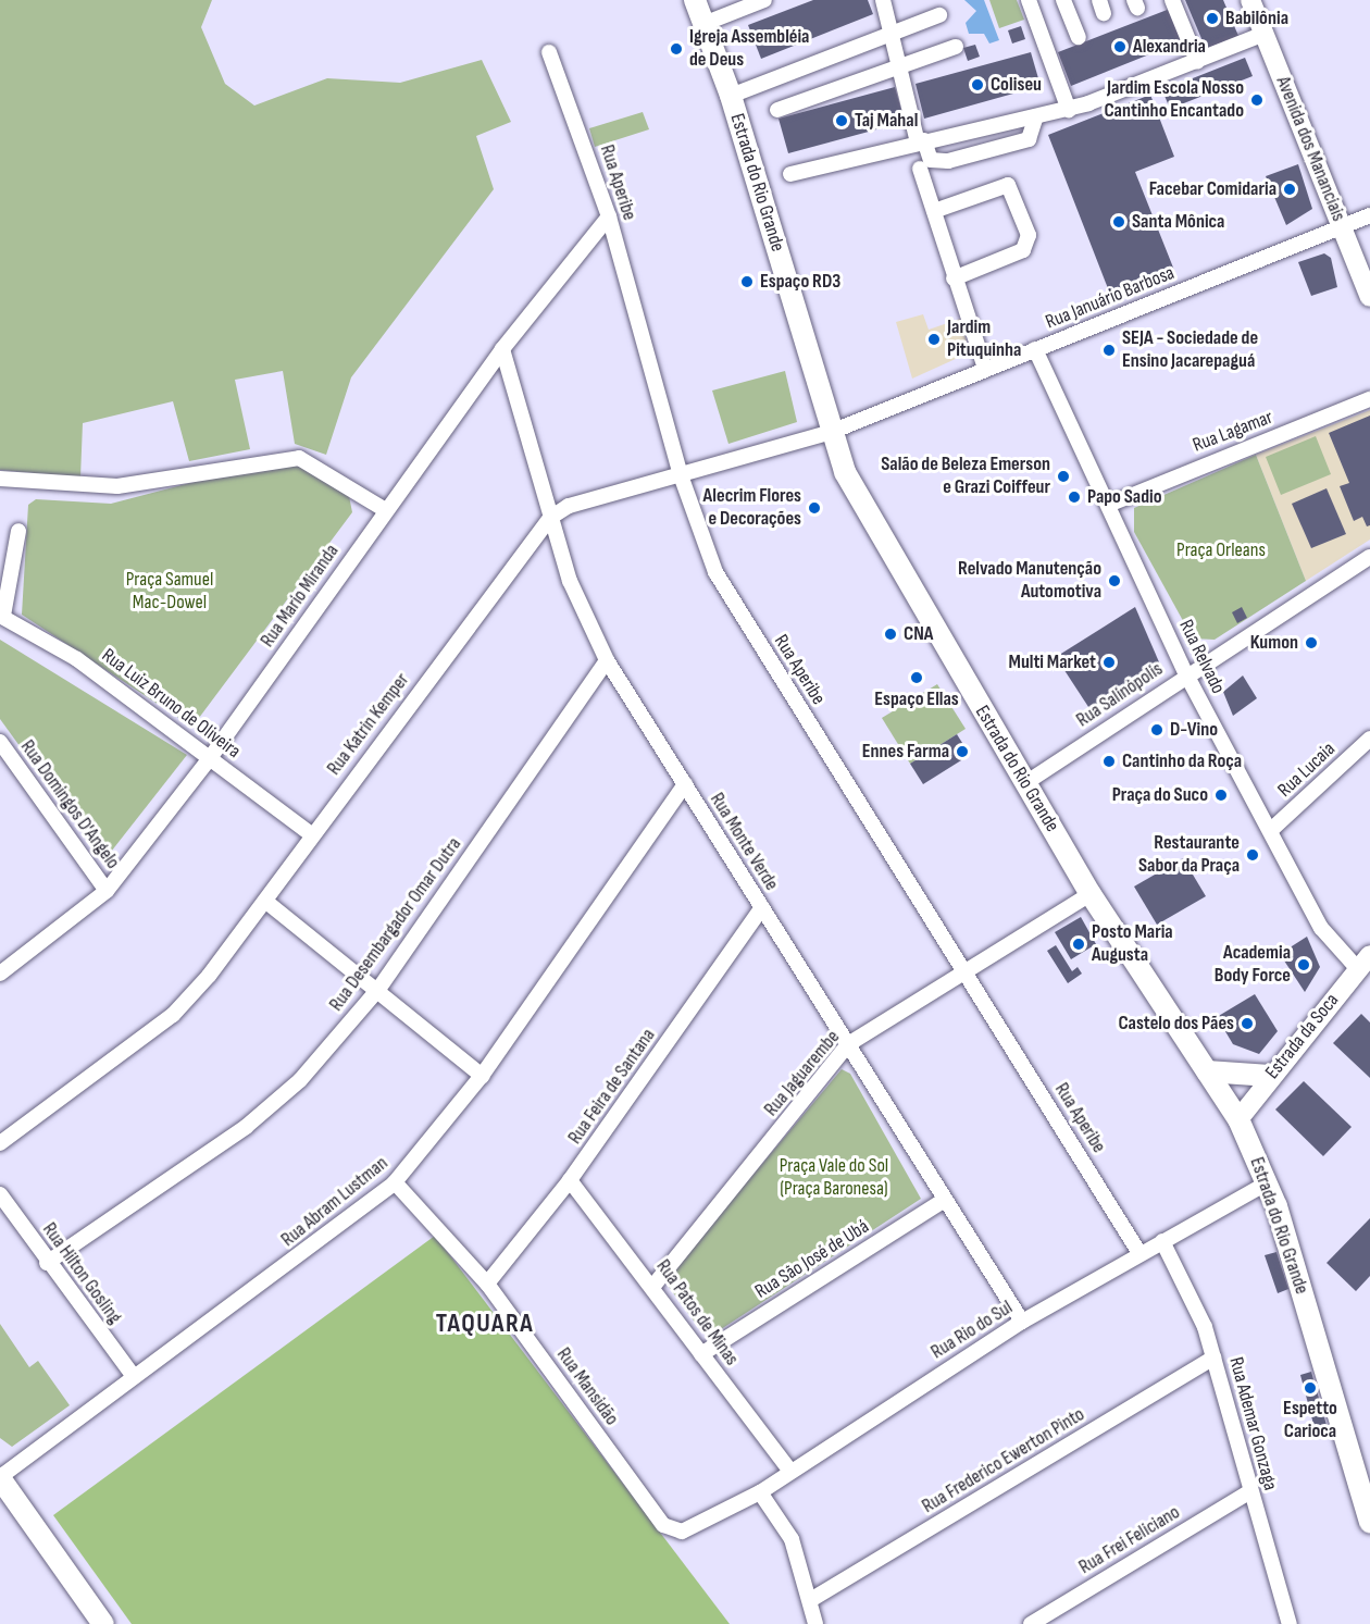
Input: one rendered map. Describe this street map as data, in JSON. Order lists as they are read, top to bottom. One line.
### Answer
{"streets":{"main road":["Estrada do Rio Grande"],"street":["Avenida dos Mananciais","Rua Aperibe","Rua Januário Barbosa","Rua Lagamar","Rua Mario Miranda","Rua Relvado","Rua Salinópolis","Rua Luiz Bruno de Oliveira","Rua Katrin Kemper","Rua Lucaia","Rua Domingos D'Angelo","Rua Monte Verde","Rua Desembargador Omar Dutra","Estrada da Soca","Rua Jaguarembe","Rua Feira de Santana","Rua Abram Lustman","Rua São José de Ubá","Rua Hilton Gosling","Rua Patos de Minas","Rua Rio do Sul","Rua Mansidão","Rua Ademar Gonzaga","Rua Frederico Ewerton Pinto","Rua Frei Feliciano"]},"crossings":[["Avenida dos Mananciais","Rua Januário Barbosa"],["Rua Aperibe","Rua Mario Miranda"],["Rua Aperibe","Rua Katrin Kemper"],["Rua Aperibe","Rua Jaguarembe"],["Rua Aperibe","Rua Rio do Sul"],["Estrada do Rio Grande","Rua Januário Barbosa"],["Estrada do Rio Grande","Rua Salinópolis"],["Estrada do Rio Grande","Rua Katrin Kemper"],["Estrada do Rio Grande","Estrada da Soca"],["Estrada do Rio Grande","Rua Jaguarembe"],["Estrada do Rio Grande","Rua Rio do Sul"],["Rua Januário Barbosa","Rua Relvado"],["Rua Januário Barbosa","Rua Katrin Kemper"],["Rua Lagamar","Rua Relvado"],["Rua Mario Miranda","Rua Luiz Bruno de Oliveira"],["Rua Mario Miranda","Rua Domingos D'Angelo"],["Rua Mario Miranda","Rua Monte Verde"],["Rua Relvado","Rua Salinópolis"],["Rua Relvado","Rua Lucaia"],["Rua Relvado","Estrada da Soca"],["Rua Luiz Bruno de Oliveira","Rua Katrin Kemper"],["Rua Katrin Kemper","Rua Monte Verde"],["Rua Monte Verde","Rua Desembargador Omar Dutra"],["Rua Monte Verde","Rua Jaguarembe"],["Rua Monte Verde","Rua Feira de Santana"],["Rua Monte Verde","Rua Abram Lustman"],["Rua Monte Verde","Rua São José de Ubá"],["Rua Monte Verde","Rua Rio do Sul"],["Rua Desembargador Omar Dutra","Rua Hilton Gosling"],["Rua Jaguarembe","Rua Patos de Minas"],["Rua Feira de Santana","Rua Patos de Minas"],["Rua Feira de Santana","Rua Mansidão"],["Rua Abram Lustman","Rua Hilton Gosling"],["Rua Abram Lustman","Rua Mansidão"],["Rua São José de Ubá","Rua Patos de Minas"],["Rua Patos de Minas","Rua Rio do Sul"],["Rua Rio do Sul","Rua Mansidão"],["Rua Rio do Sul","Rua Ademar Gonzaga"],["Rua Ademar Gonzaga","Rua Frederico Ewerton Pinto"],["Rua Ademar Gonzaga","Rua Frei Feliciano"]],"districts":["TAQUARA"],"parks":["Praça Orleans","Praça Samuel Mac-Dowel","Praça Vale do Sol (Praça Baronesa)"],"places":["Babilônia","Alexandria","Igreja Assembléia de Deus","Coliseu","Jardim Escola Nosso Cantinho Encantado","Taj Mahal","Facebar Comidaria","Santa Mônica","Espaço RD3","Jardim Pituquinha","SEJA - Sociedade de Ensino Jacarepaguá","Salão de Beleza Emerson e Grazi Coiffeur","Papo Sadio","Alecrim Flores e Decorações","Relvado Manutenção Automotiva","CNA","Kumon","Multi Market","Espaço Ellas","D-Vino","Ennes Farma","Cantinho da Roça","Praça do Suco","Restaurante Sabor da Praça","Posto Maria Augusta","Academia Body Force","Castelo dos Pães","Espetto Carioca"]}
